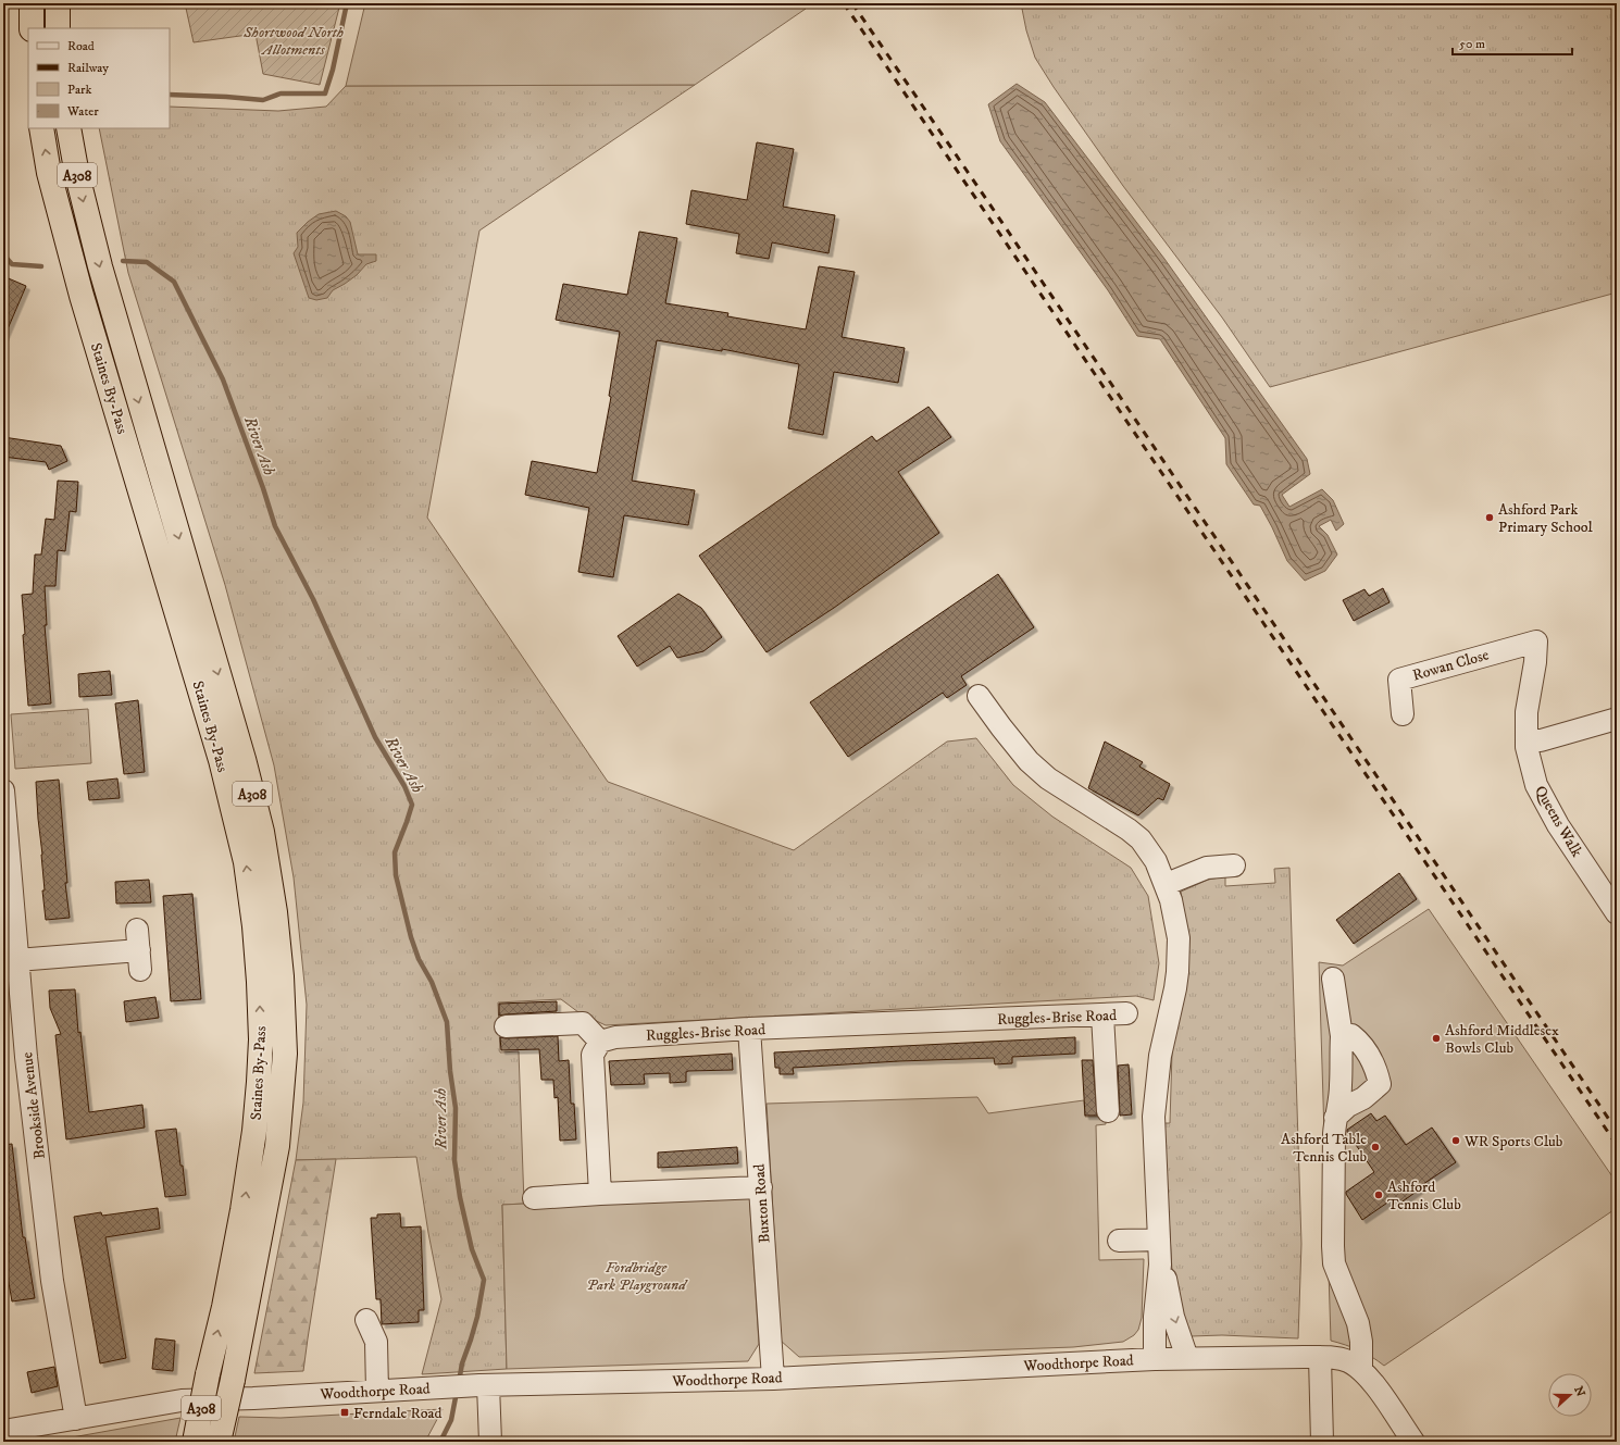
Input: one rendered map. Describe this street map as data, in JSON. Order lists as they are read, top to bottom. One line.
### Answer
{"streets":{"highway":["A308","Staines By-Pass"],"street":["Rowan Close","Queens Walk","Ruggles-Brise Road","Brookside Avenue","Buxton Road","Woodthorpe Road"]},"crossings":[["Rowan Close","Queens Walk"],["Ruggles-Brise Road","Buxton Road"],["Brookside Avenue","Woodthorpe Road"],["Buxton Road","Woodthorpe Road"]],"water":["River Ash"],"parks":["Shortwood North Allotments","Fordbridge Park Playground"],"places":{"other":["Ashford Park Primary School","Ashford Middlesex Bowls Club","WR Sports Club","Ashford Table Tennis Club","Ashford Tennis Club"],"transit":["Ferndale Road"]},"legend":["Road","Railway","Park","Water"],"scale_bar":"50 m","north":"right"}
